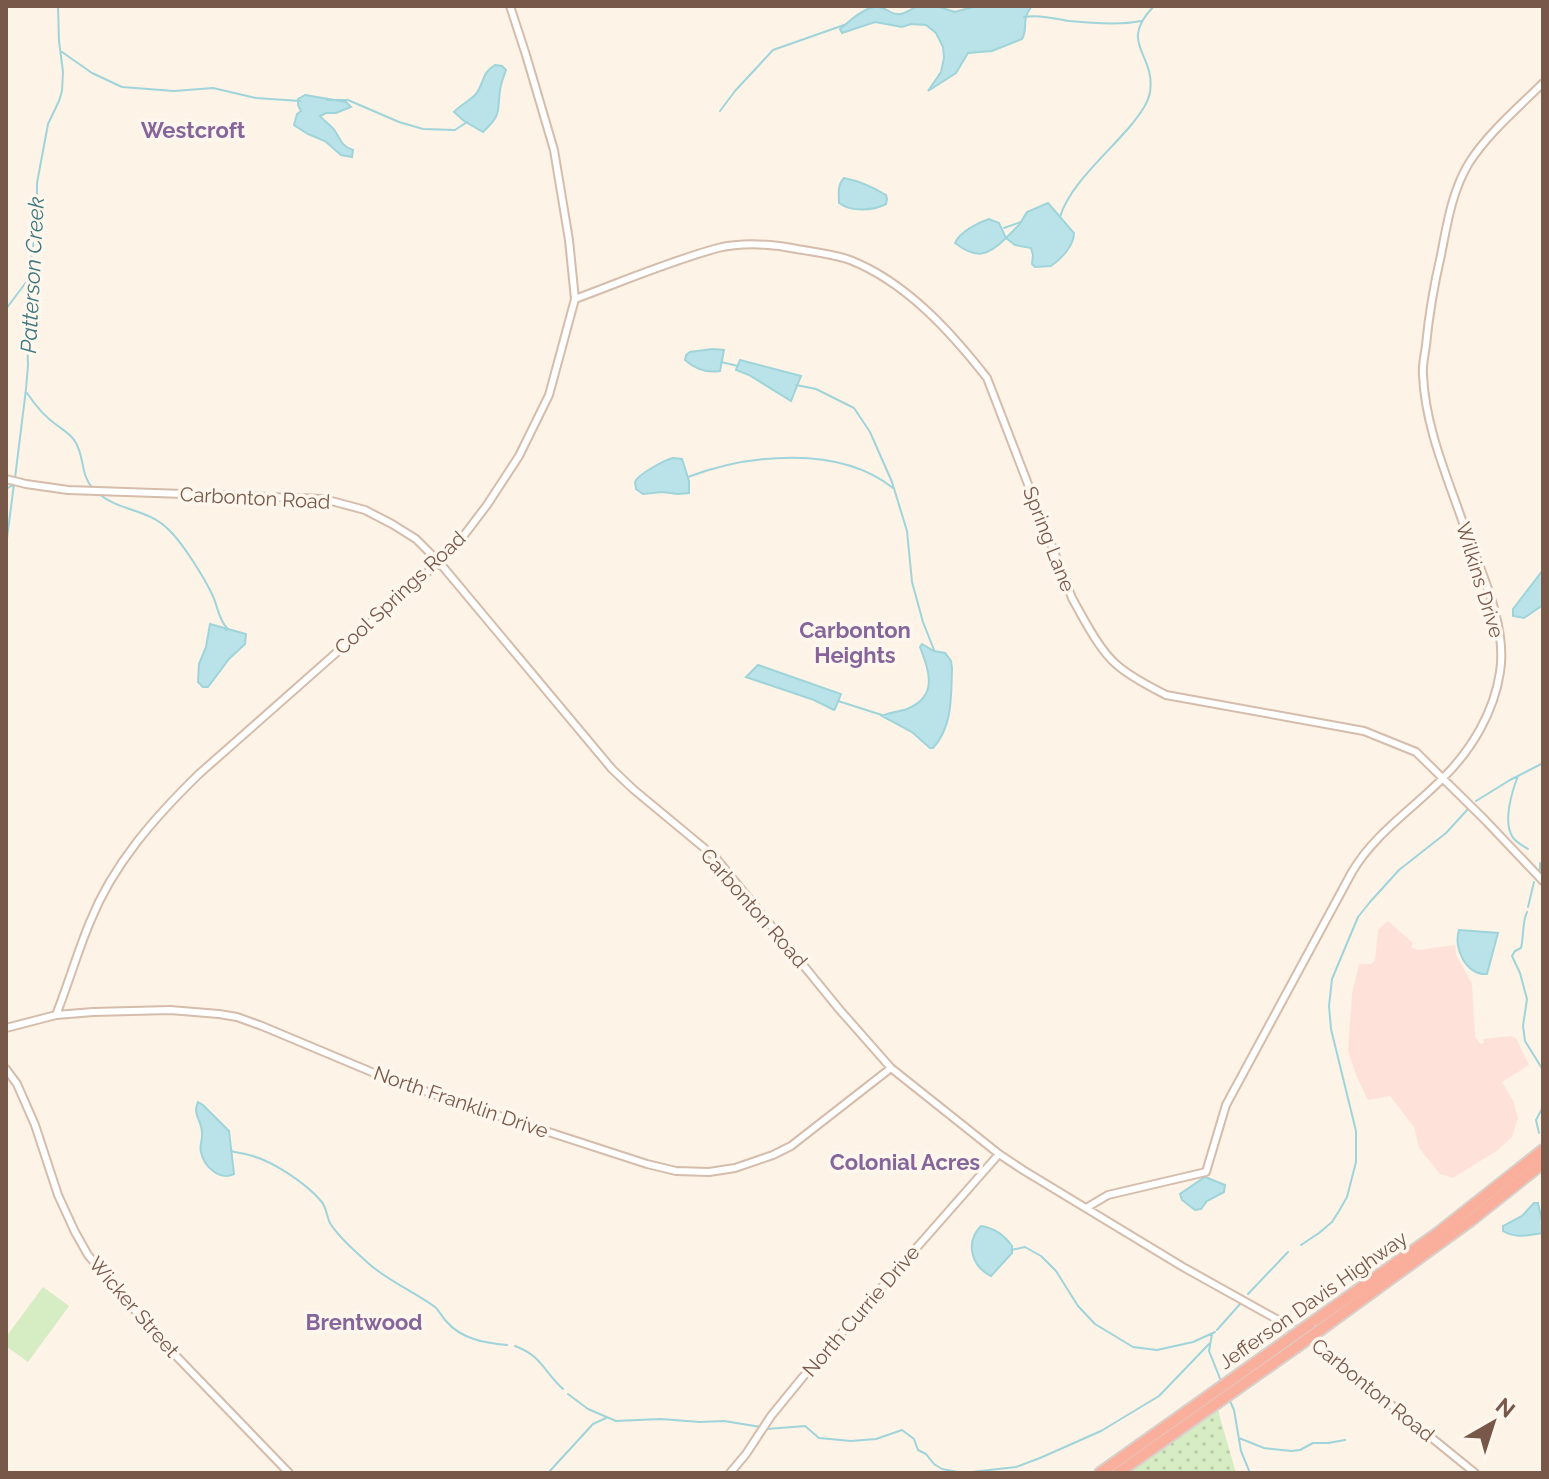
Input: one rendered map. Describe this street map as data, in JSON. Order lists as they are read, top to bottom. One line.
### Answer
{"streets":{"highway":["Jefferson Davis Highway"],"street":["Carbonton Road","Spring Lane","Wilkins Drive","Cool Springs Road","North Franklin Drive","Wicker Street","North Currie Drive"]},"crossings":[["Carbonton Road","Wilkins Drive"],["Carbonton Road","Cool Springs Road"],["Carbonton Road","North Franklin Drive"],["Carbonton Road","North Currie Drive"],["Spring Lane","Wilkins Drive"],["Spring Lane","Cool Springs Road"],["Cool Springs Road","North Franklin Drive"]],"districts":["Westcroft","Carbonton Heights","Colonial Acres","Brentwood"],"water":["Patterson Creek"],"north":"top right"}
